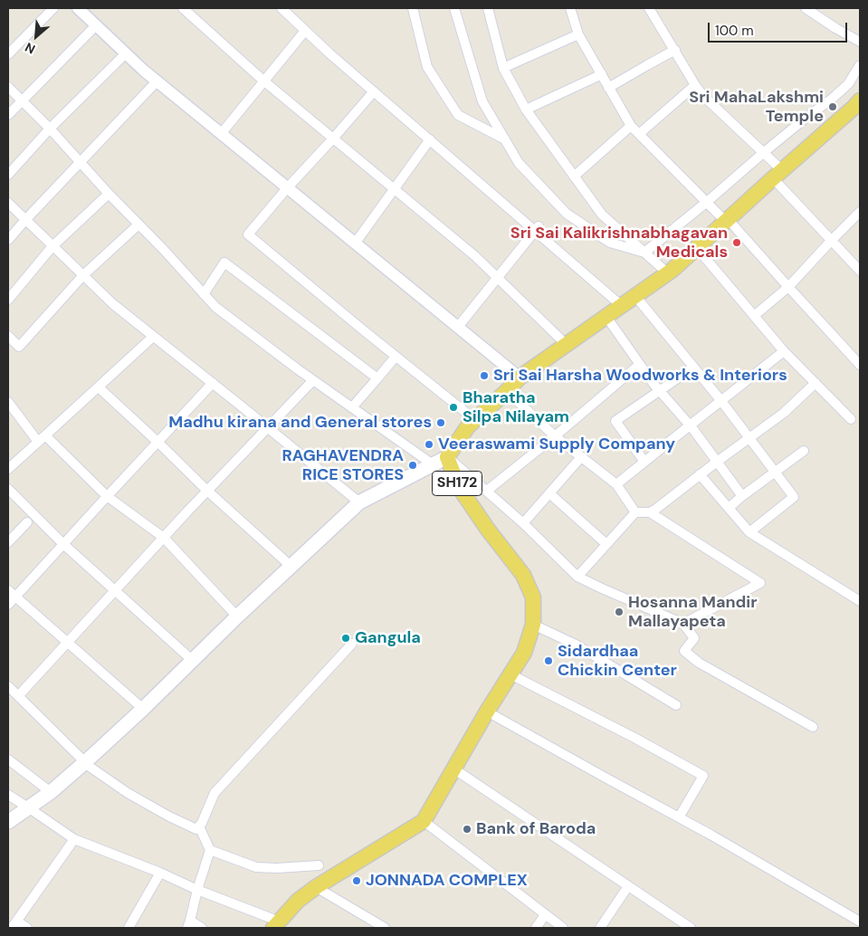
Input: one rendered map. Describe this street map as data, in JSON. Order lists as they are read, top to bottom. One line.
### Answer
{"streets":{"main road":["SH172"]},"places":["Sri MahaLakshmi Temple","Sri Sai Kalikrishnabhagavan Medicals","Sri Sai Harsha Woodworks & Interiors","Bharatha Silpa Nilayam","Madhu kirana and General stores","Veeraswami Supply Company","RAGHAVENDRA RICE STORES","Hosanna Mandir Mallayapeta","Gangula","Sidardhaa Chickin Center","Bank of Baroda","JONNADA COMPLEX"],"scale_bar":"100 m","north":"bottom left"}
